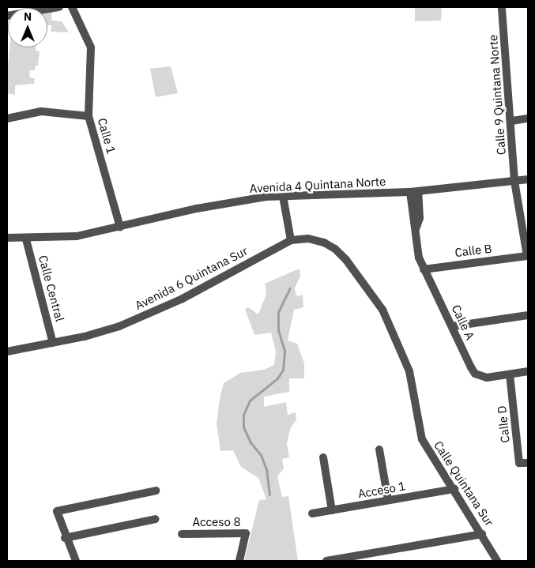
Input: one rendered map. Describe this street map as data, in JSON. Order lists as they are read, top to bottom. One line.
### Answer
{"streets":{"street":["Calle 9 Quintana Norte","Calle 1","Avenida 4 Quintana Norte","Calle B","Avenida 6 Quintana Sur","Calle Central","Calle A","Calle D","Calle Quintana Sur","Acceso 1","Acceso 8"]},"crossings":[["Calle 9 Quintana Norte","Avenida 4 Quintana Norte"],["Calle 9 Quintana Norte","Calle B"],["Calle 1","Avenida 4 Quintana Norte"],["Avenida 4 Quintana Norte","Calle Central"],["Avenida 4 Quintana Norte","Calle A"],["Calle B","Calle A"],["Avenida 6 Quintana Sur","Calle Central"],["Avenida 6 Quintana Sur","Calle Quintana Sur"],["Calle A","Calle D"],["Calle Quintana Sur","Acceso 1"]],"north":"top"}
